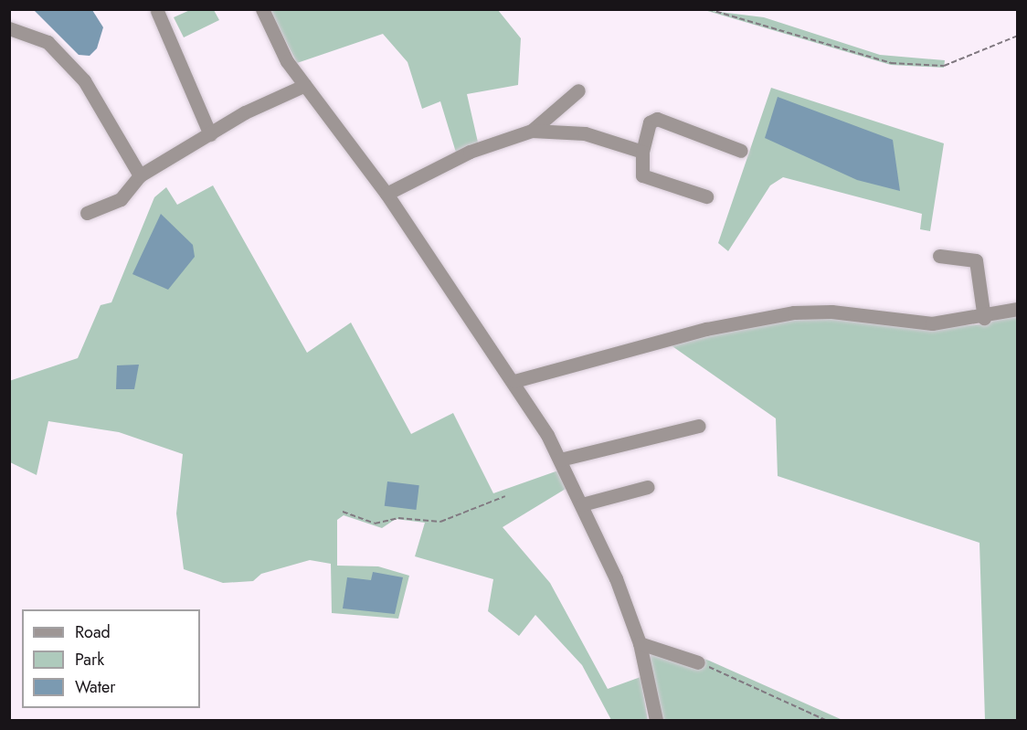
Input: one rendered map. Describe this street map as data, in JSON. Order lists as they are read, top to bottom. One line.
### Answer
{"legend":["Road","Park","Water"]}
